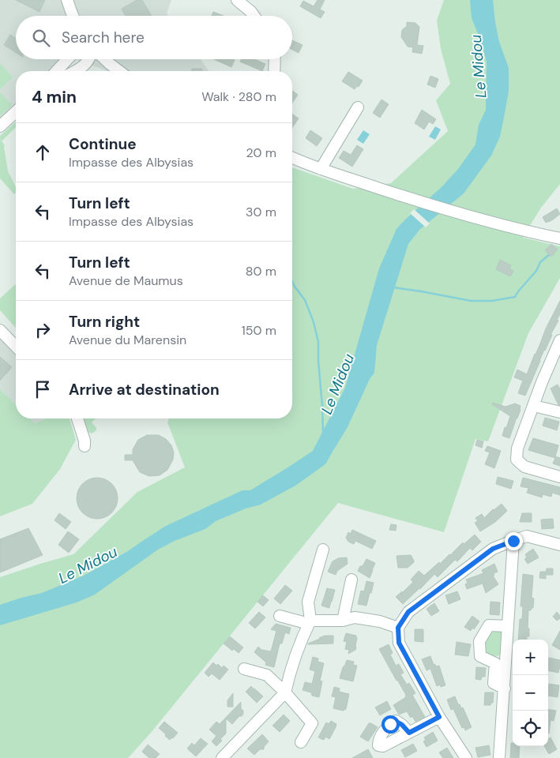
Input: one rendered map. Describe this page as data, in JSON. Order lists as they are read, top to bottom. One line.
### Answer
{"water":["Le Midou"],"page":{"search":"Search here","heading":["4 min","Walk · 280 m"],"list":[["Continue","Impasse des Albysias","20 m"],["Turn left","Impasse des Albysias","30 m"],["Turn left","Avenue de Maumus","80 m"],["Turn right","Avenue du Marensin","150 m"],"Arrive at destination"],"map_buttons":["+","−"]}}
